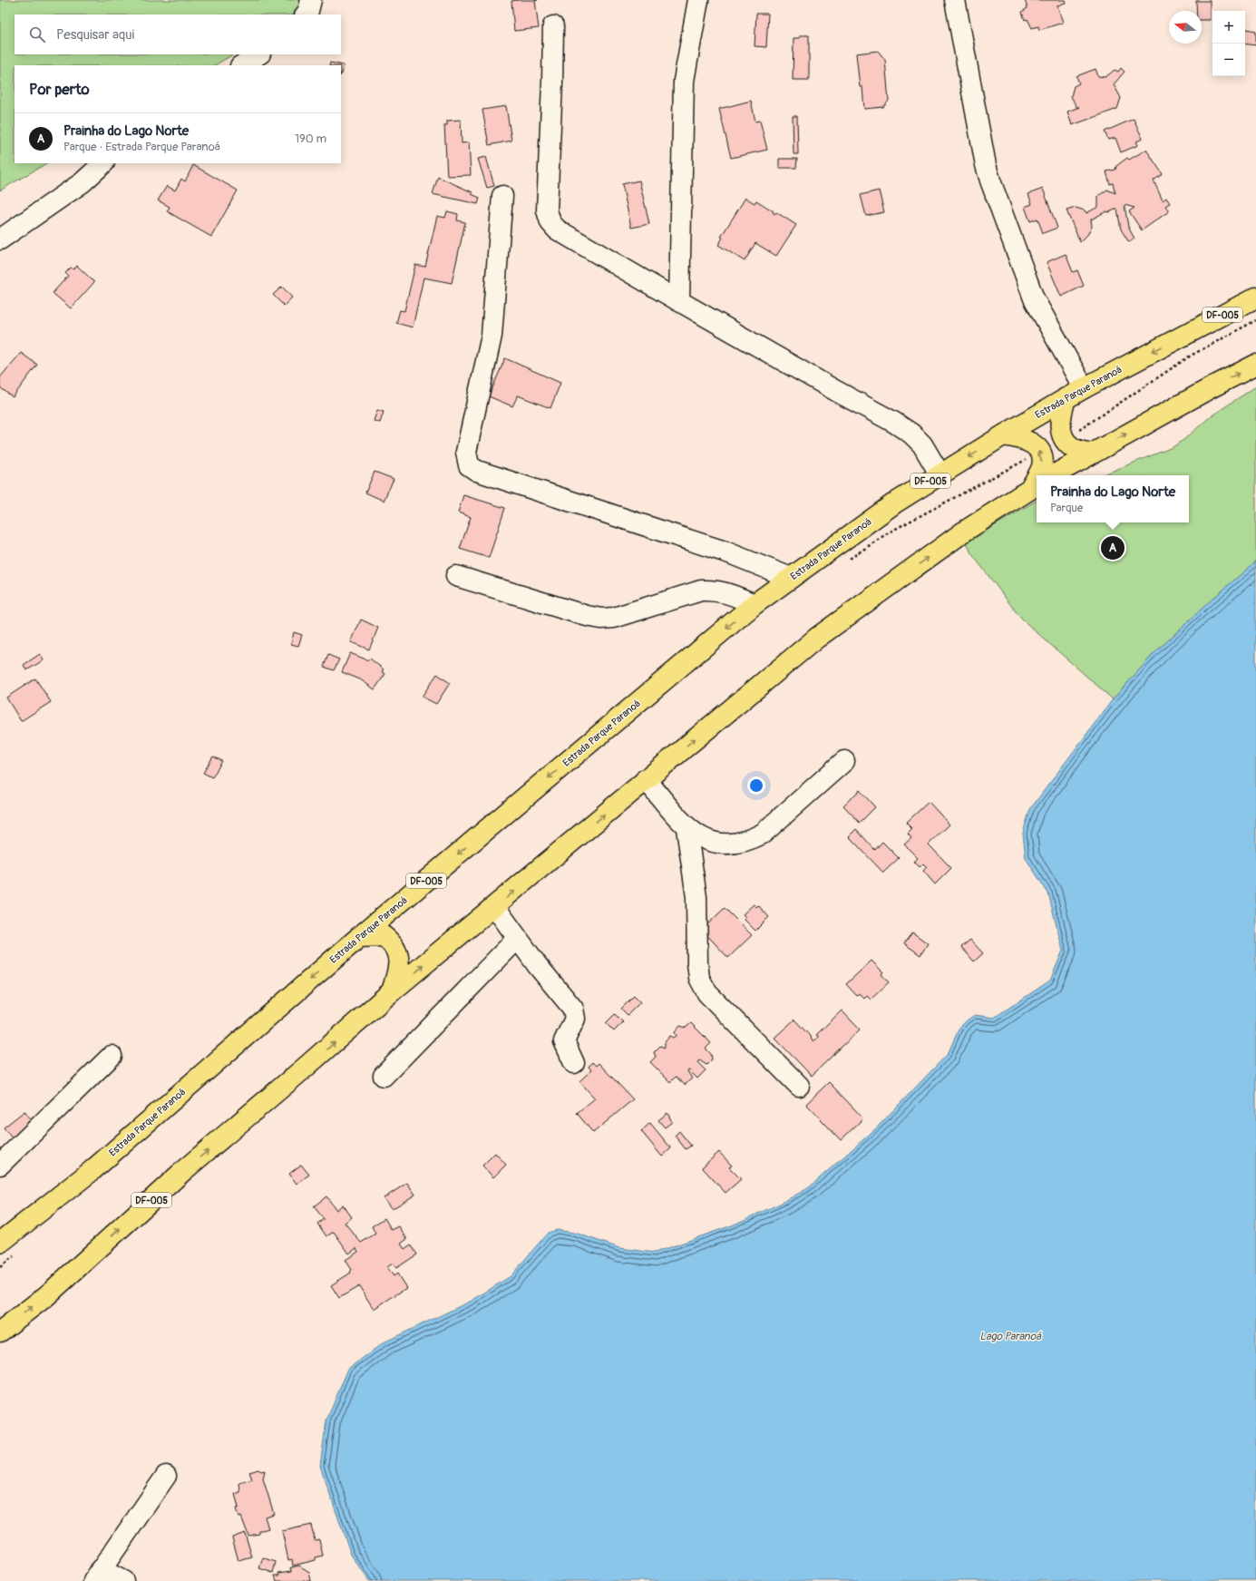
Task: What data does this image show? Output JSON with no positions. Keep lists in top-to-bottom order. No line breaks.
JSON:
{"streets":{"main road":["DF-005","Estrada Parque Paranoá"]},"water":["Lago Paranoá"],"north":"left","page":{"map_buttons":["+","−"],"search":"Pesquisar aqui","heading":"Por perto","list":[{"mark":"A","name":"Prainha do Lago Norte","note":"Parque · Estrada Parque Paranoá","value":"190 m"}],"popup":["Prainha do Lago Norte","Parque"],"pins":"A"}}
